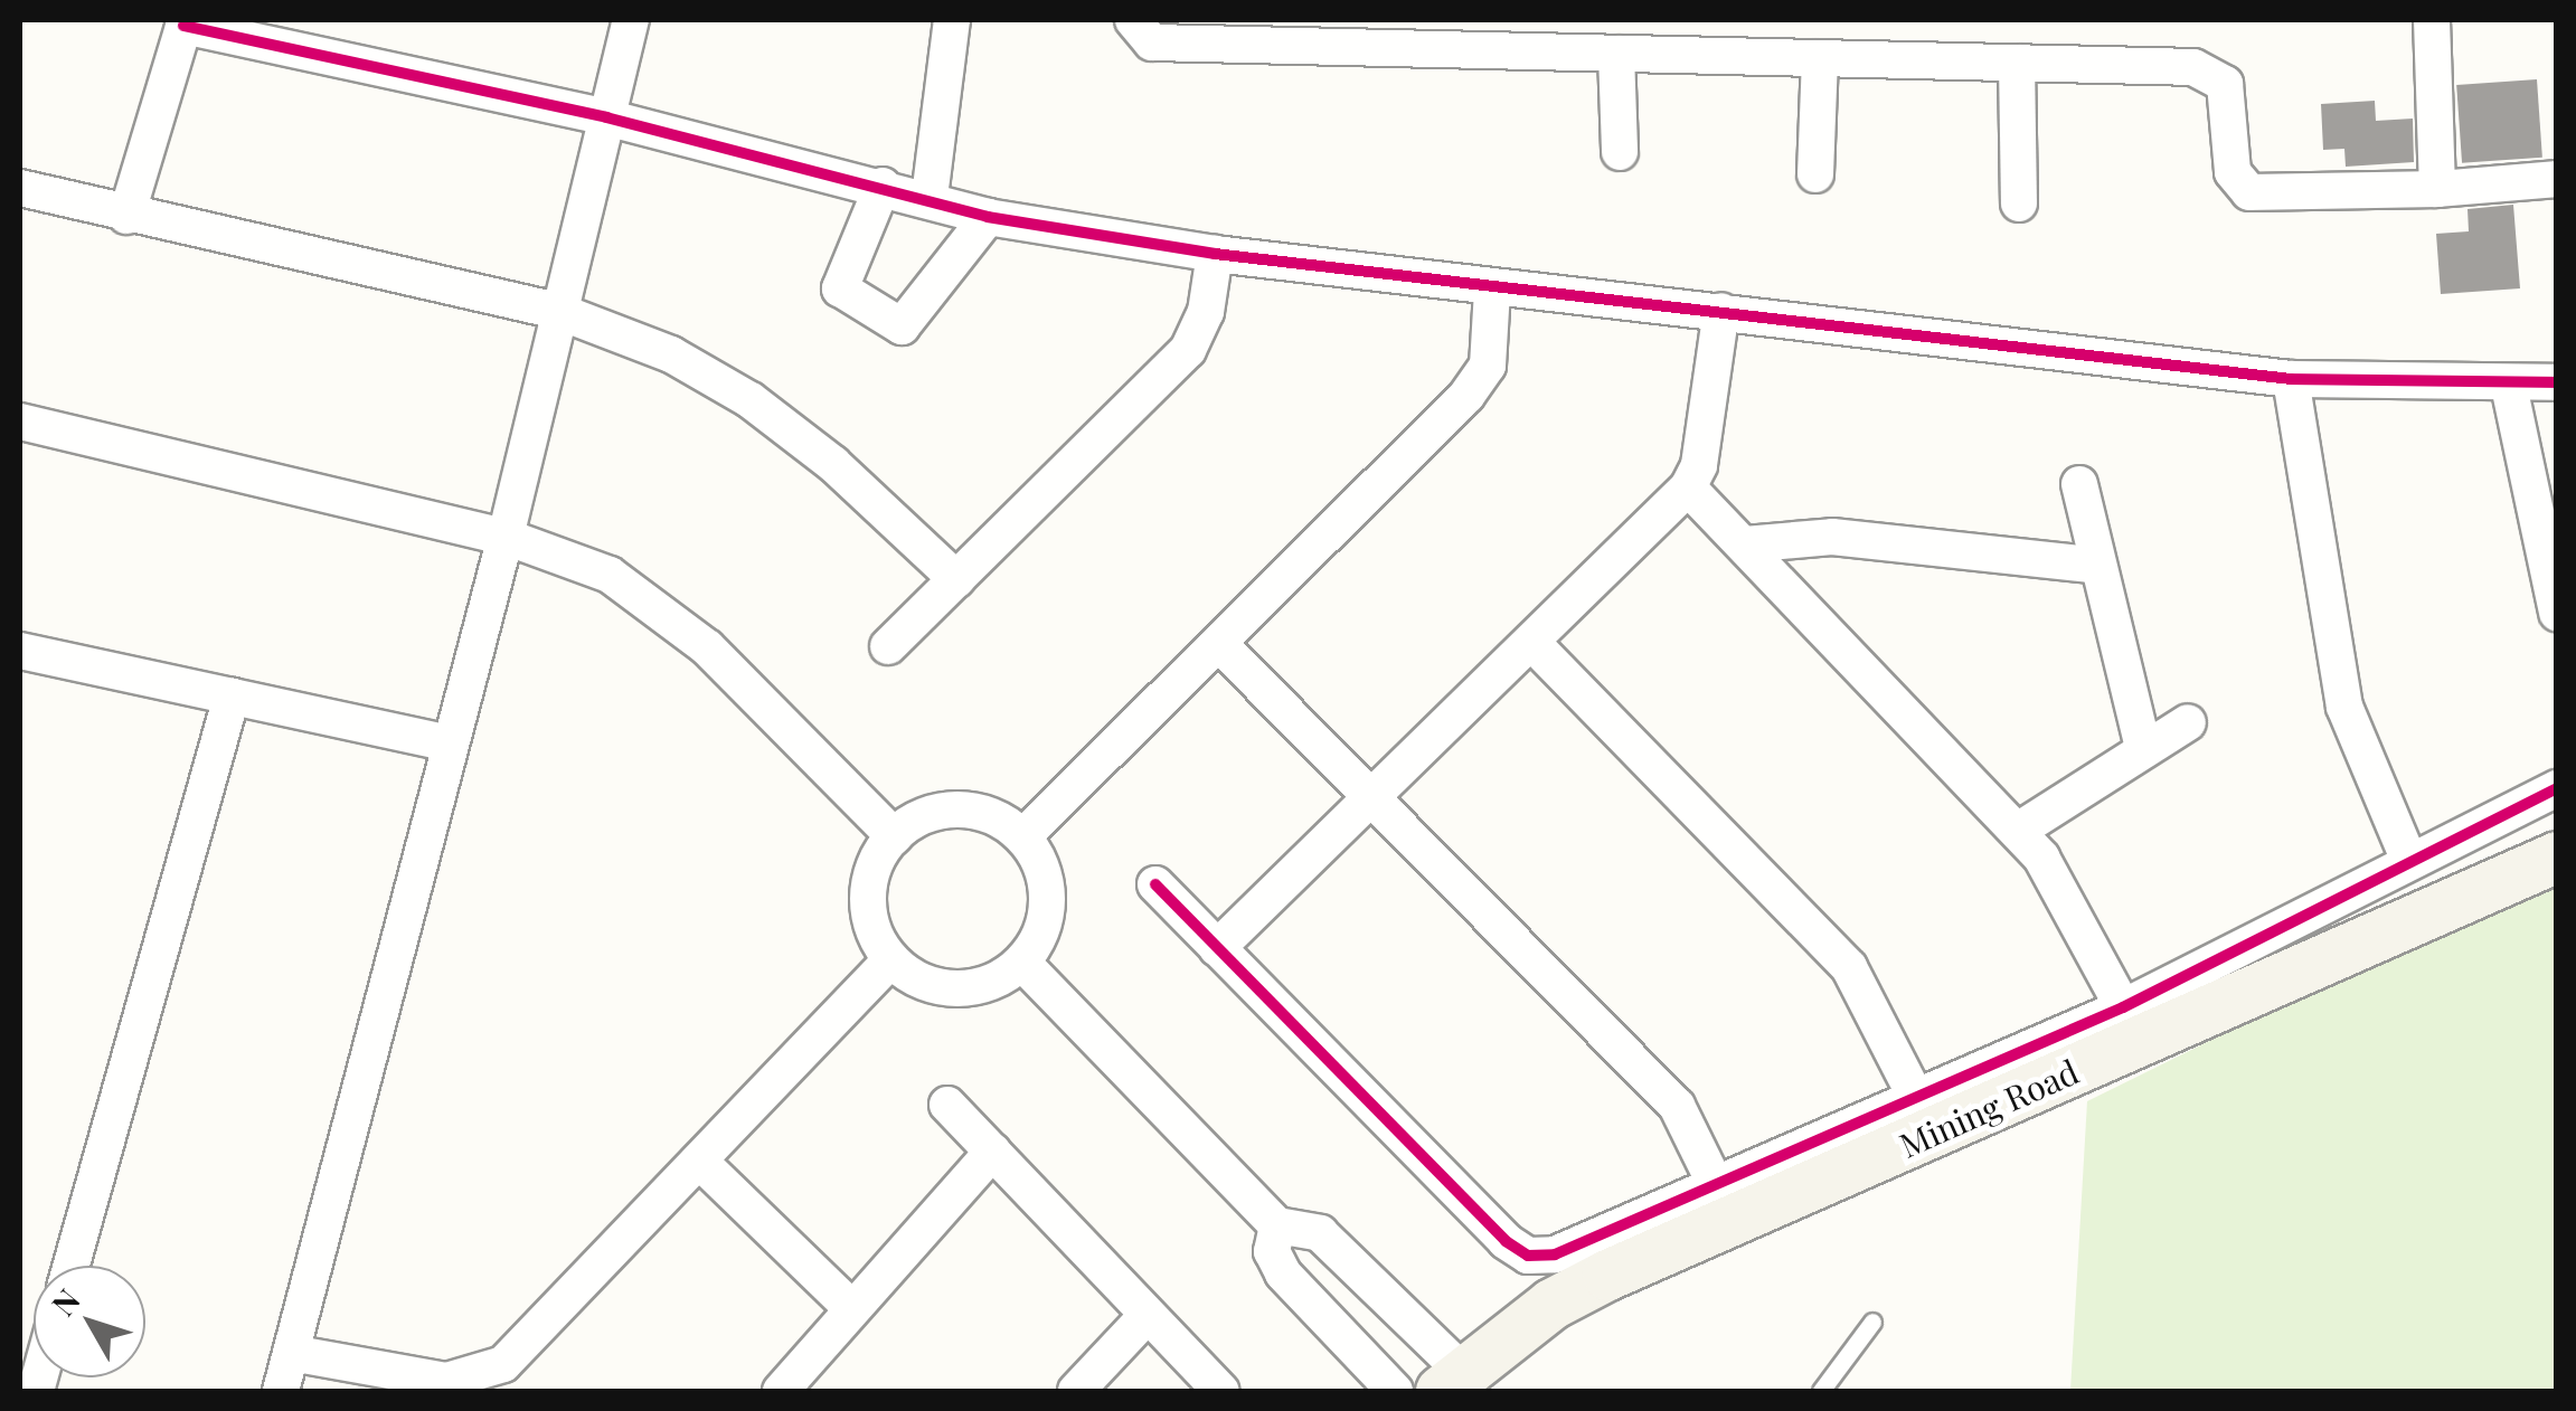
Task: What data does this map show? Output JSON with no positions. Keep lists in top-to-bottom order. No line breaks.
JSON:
{"streets":{"street":["Mining Road"]},"north":"top left"}
